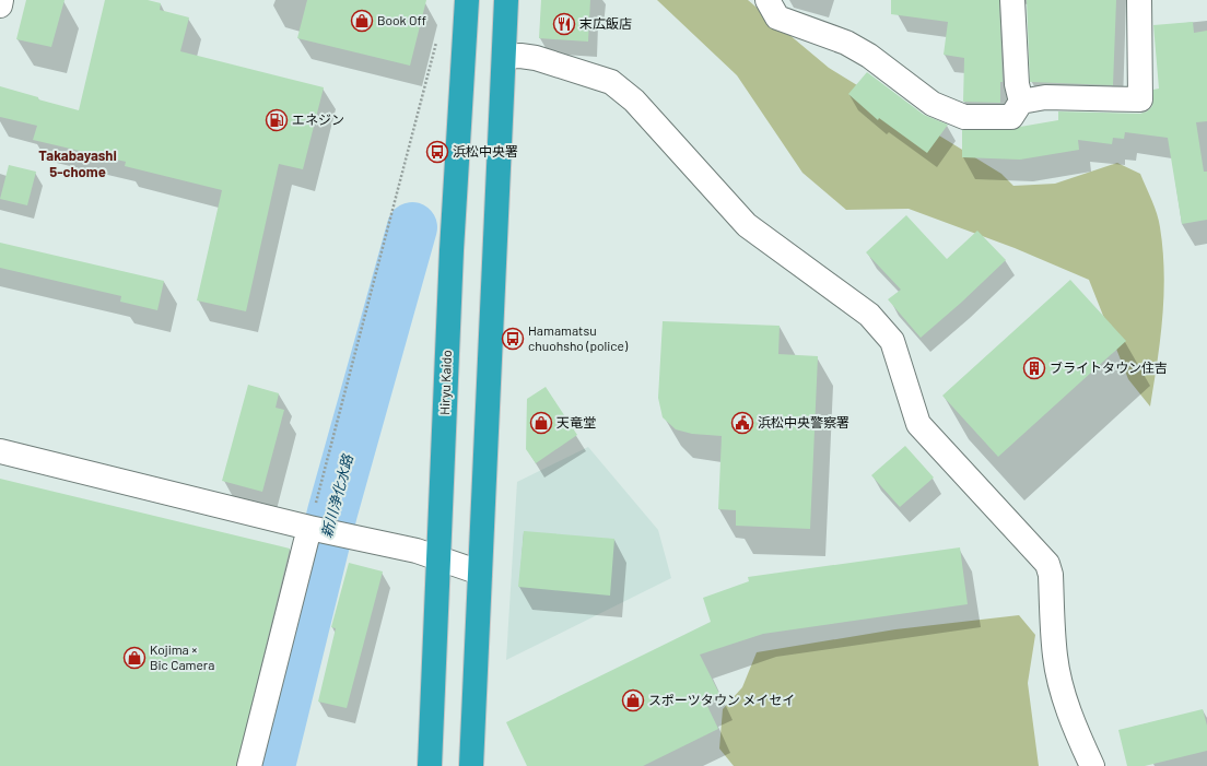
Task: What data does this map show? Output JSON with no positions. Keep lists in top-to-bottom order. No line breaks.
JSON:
{"streets":{"highway":["Hiryu Kaido"]},"districts":["Takabayashi 5-chome"],"water":["新川浄化水路"],"places":{"shop":["Book Off","天竜堂","Kojima × Bic Camera","スポーツタウン メイセイ"],"restaurant":["末広飯店"],"fuel station":["エネジン"],"bus stop":["浜松中央署","Hamamatsu chuohsho (police)"],"building":["ブライトタウン住吉"],"public building":["浜松中央警察署"]}}
